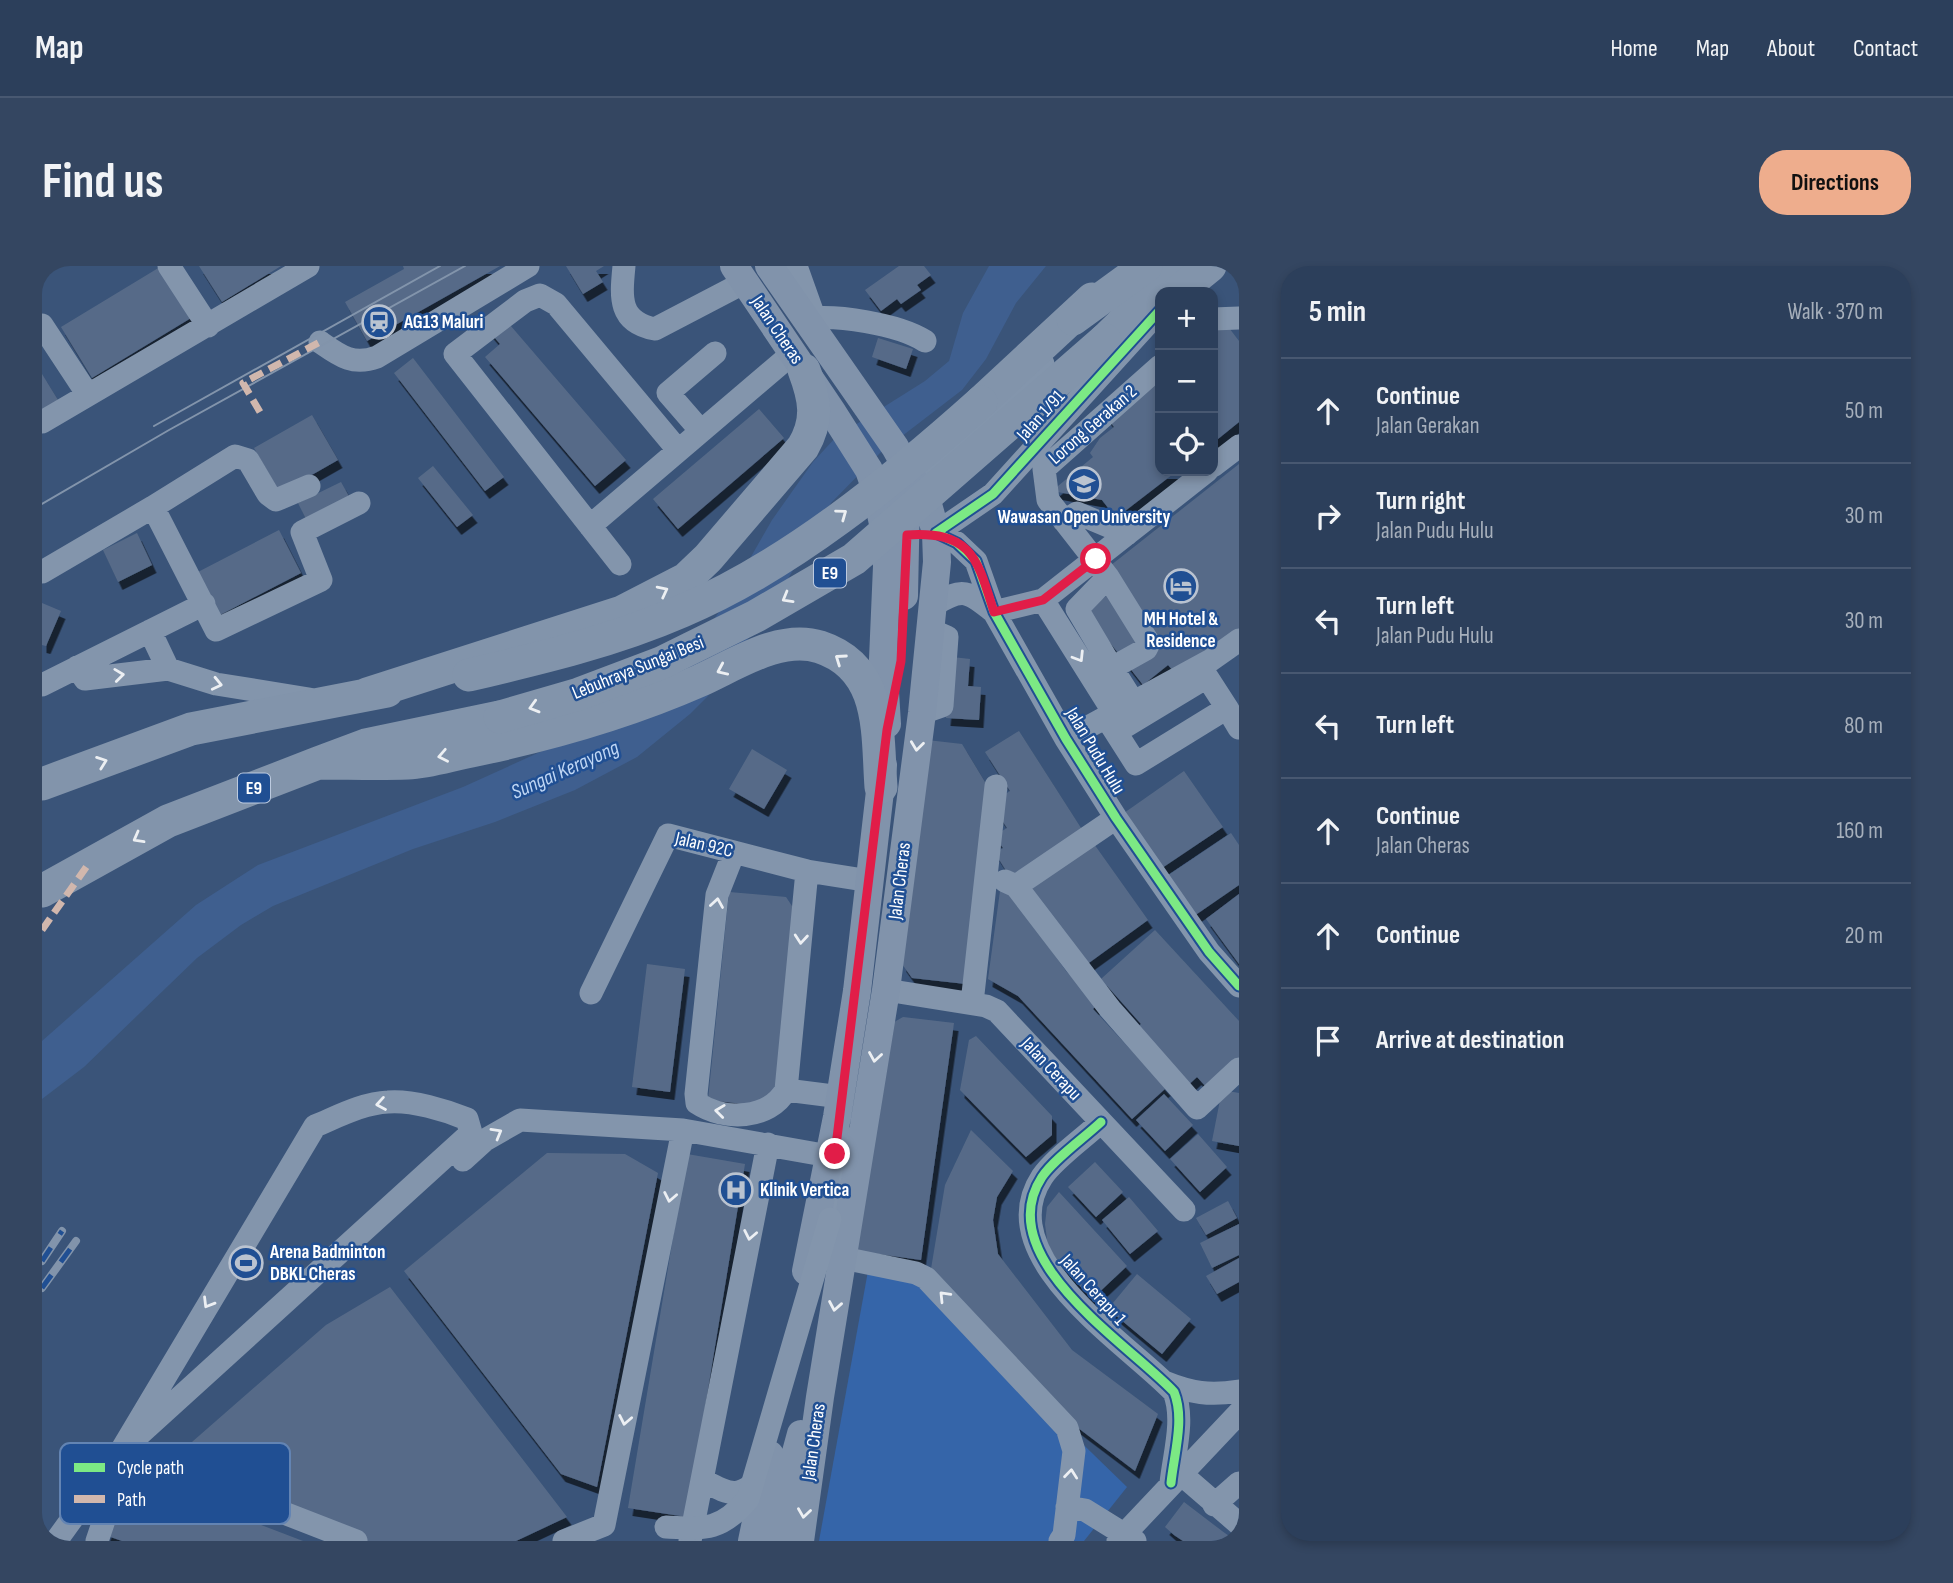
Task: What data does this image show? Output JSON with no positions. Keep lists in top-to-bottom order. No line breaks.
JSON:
{"streets":{"highway":["E9","Lebuhraya Sungai Besi"],"main road":["Jalan Cheras"],"street":["Jalan 1/91","Lorong Gerakan 2","Jalan Pudu Hulu","Jalan 92C","Jalan Cerapu","Jalan Cerapu 1"]},"crossings":[["Jalan Cheras","Jalan 1/91"],["Jalan Cheras","Jalan Pudu Hulu"],["Jalan Cheras","Jalan 92C"],["Jalan Cheras","Jalan Cerapu"],["Jalan 1/91","Jalan Pudu Hulu"],["E9","Lebuhraya Sungai Besi"],["Jalan Cerapu","Jalan Cerapu 1"]],"water":["Sungai Kerayong"],"places":{"station":["AG13 Maluri"],"school or university":["Wawasan Open University"],"hotel":["MH Hotel & Residence"],"hospital":["Klinik Vertica"],"sports":["Arena Badminton DBKL Cheras"]},"legend":["Cycle path","Path"],"page":{"header":"Map","nav":["Home","Map","About","Contact"],"buttons":"Directions","title":"Find us","heading":["5 min","Walk · 370 m"],"map_buttons":["+","−"],"list":[["Continue","Jalan Gerakan","50 m"],["Turn right","Jalan Pudu Hulu","30 m"],["Turn left","Jalan Pudu Hulu","30 m"],["Turn left","80 m"],["Continue","Jalan Cheras","160 m"],["Continue","20 m"],"Arrive at destination"]}}
